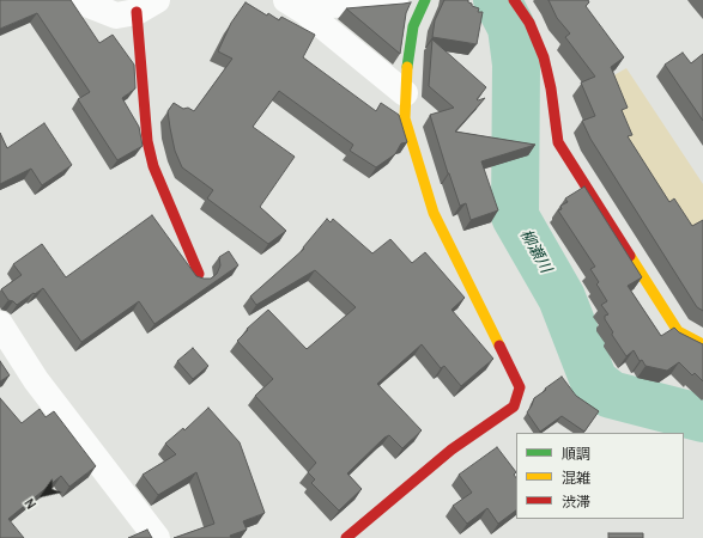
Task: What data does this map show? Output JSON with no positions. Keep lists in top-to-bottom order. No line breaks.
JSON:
{"water":["柳瀬川"],"legend":["順調","混雑","渋滞"],"north":"bottom left"}
